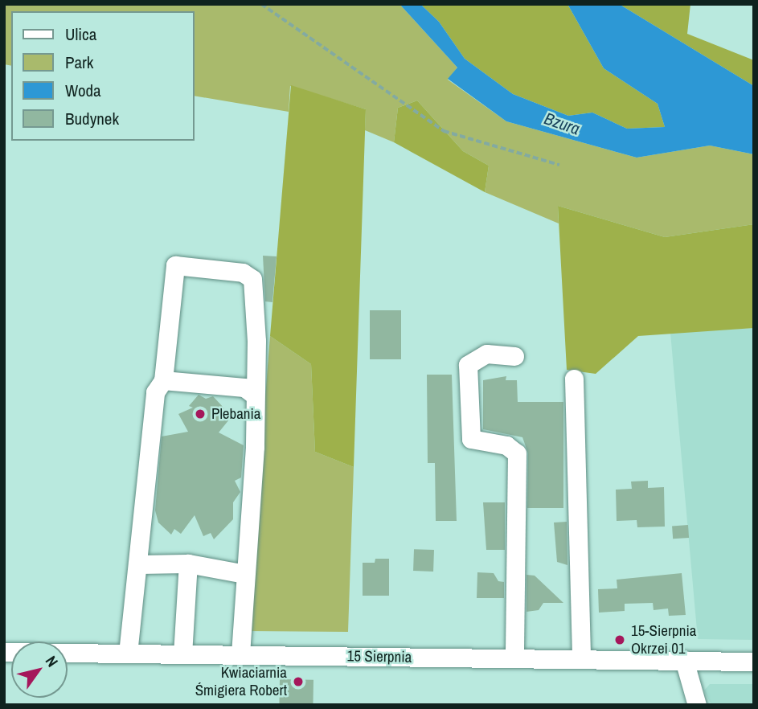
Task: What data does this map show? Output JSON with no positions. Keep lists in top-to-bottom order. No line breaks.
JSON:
{"streets":{"street":["15 Sierpnia"]},"water":["Bzura"],"places":["Plebania","15-Sierpnia Okrzei 01","Kwiaciarnia Śmigiera Robert"],"legend":["Ulica","Park","Woda","Budynek"],"north":"top right"}
